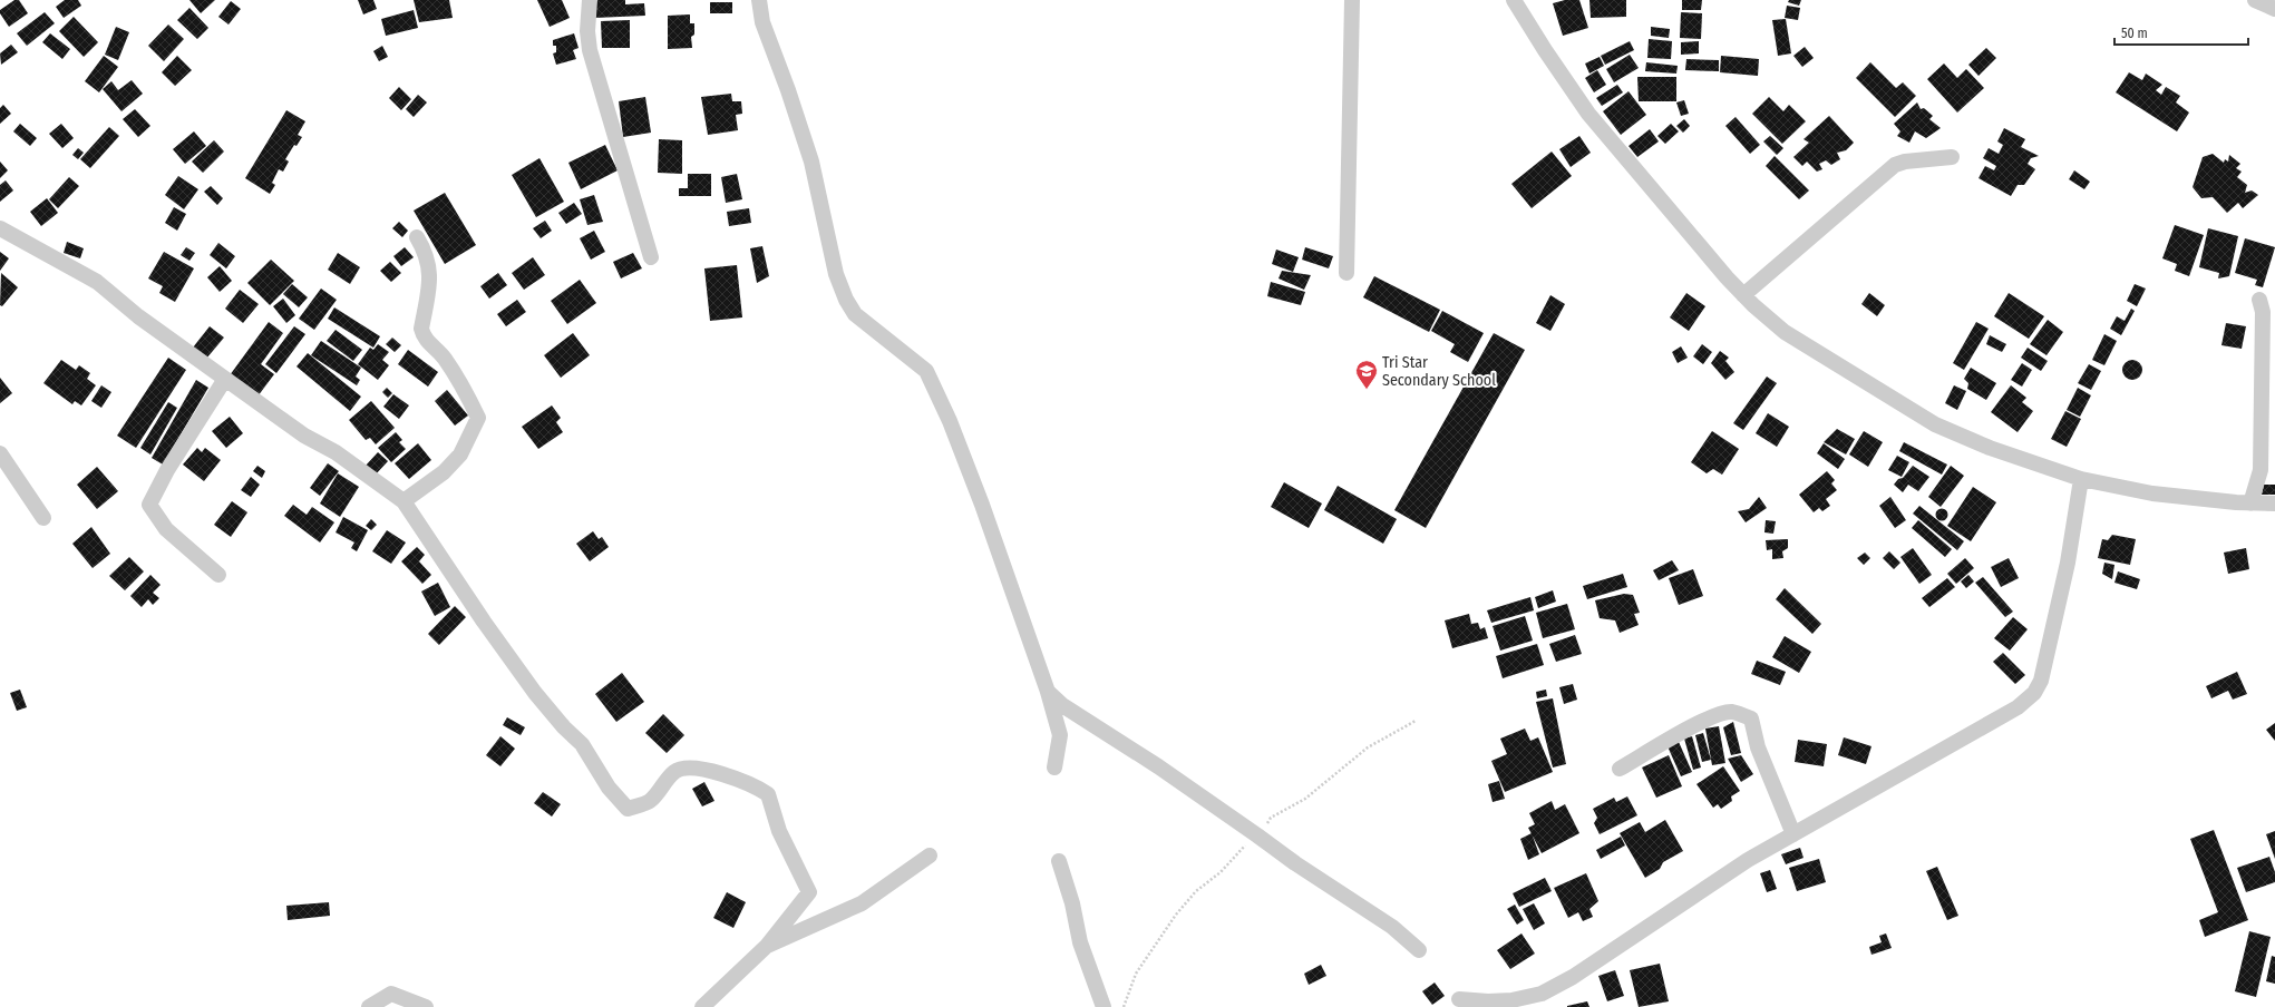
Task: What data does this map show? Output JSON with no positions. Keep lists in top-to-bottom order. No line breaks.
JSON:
{"places":{"school or university":["Tri Star Secondary School"]},"scale_bar":"50 m"}
